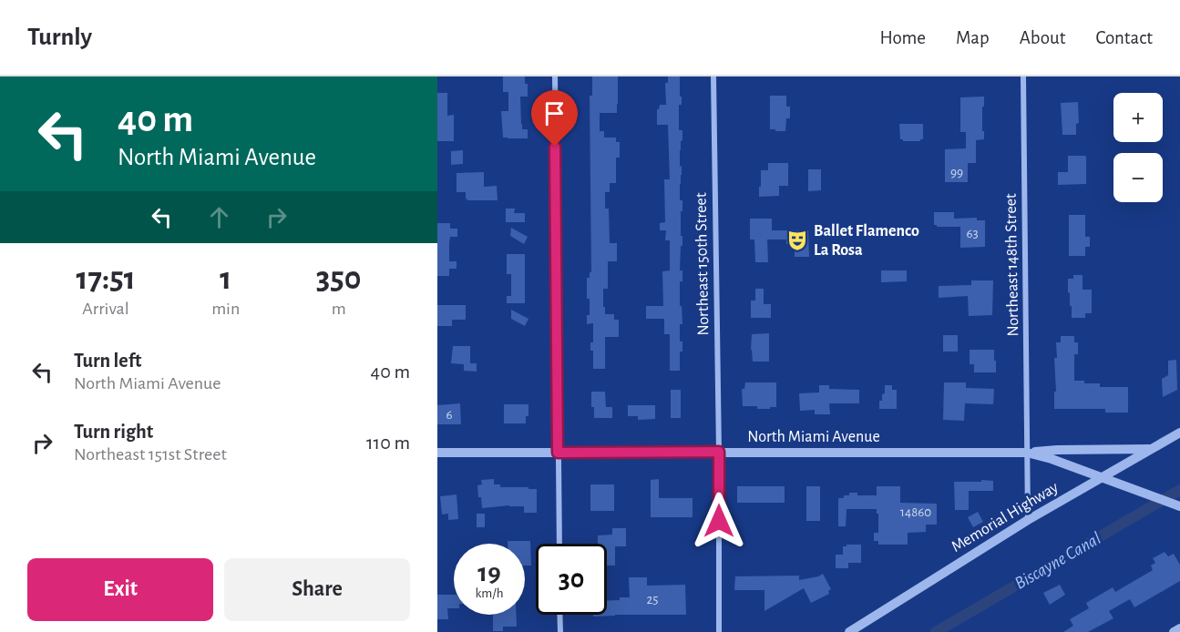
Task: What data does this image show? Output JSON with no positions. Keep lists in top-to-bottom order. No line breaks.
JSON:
{"streets":{"street":["Northeast 150th Street","Northeast 148th Street","North Miami Avenue","Memorial Highway"]},"crossings":[["Northeast 150th Street","North Miami Avenue"],["Northeast 148th Street","North Miami Avenue"],["Northeast 148th Street","Memorial Highway"],["North Miami Avenue","Memorial Highway"]],"water":["Biscayne Canal"],"places":{"theatre":["Ballet Flamenco La Rosa"]},"house_numbers":["99","63","6","14860","25"],"page":{"header":"Turnly","nav":["Home","Map","About","Contact"],"turn":["40 m","North Miami Avenue"],"map_buttons":["+","−"],"eta":["17:51","Arrival","1","min","350","m"],"list":[{"name":"Turn left","note":"North Miami Avenue","value":"40 m"},{"name":"Turn right","note":"Northeast 151st Street","value":"110 m"}],"speed":"19 km/h","limit":"30","buttons":["Exit","Share"]}}
